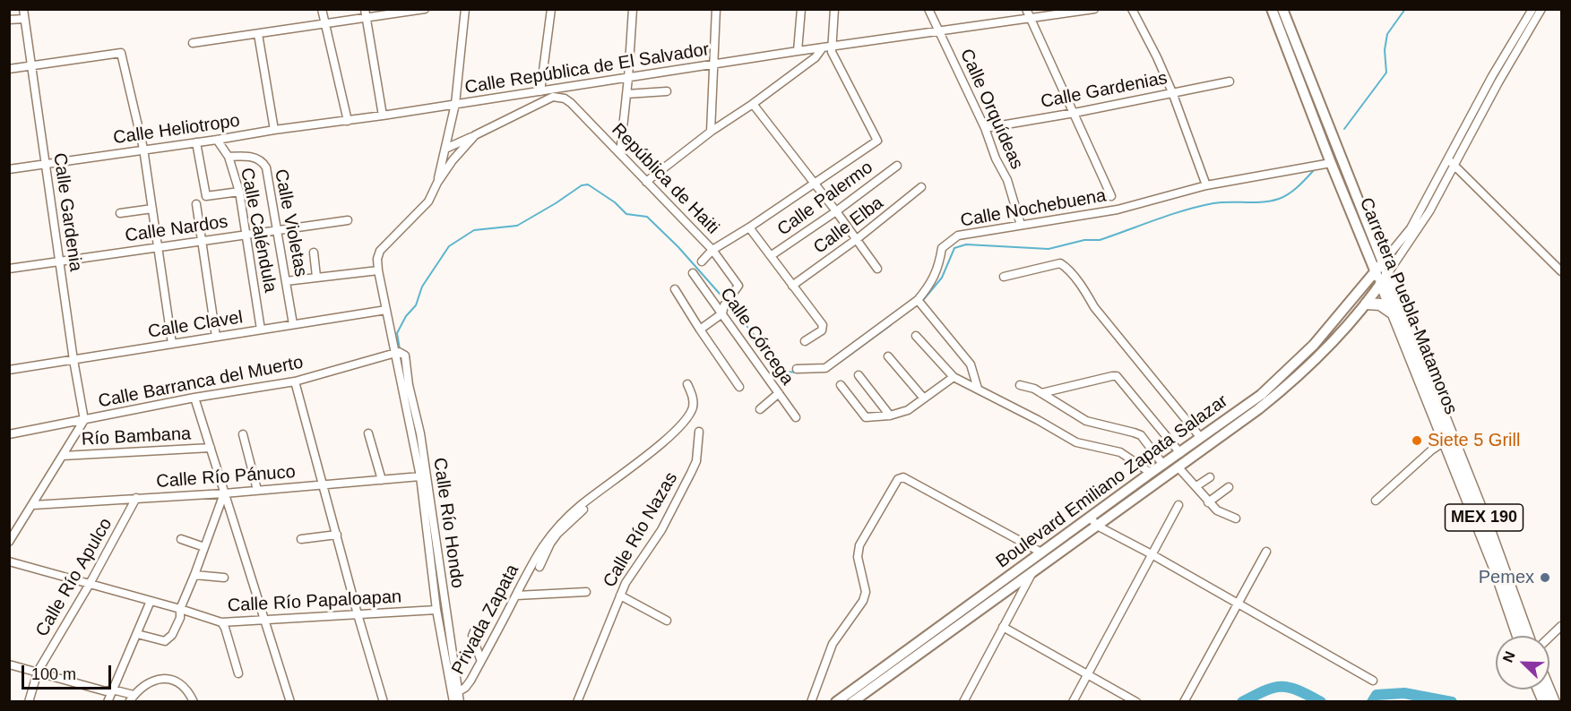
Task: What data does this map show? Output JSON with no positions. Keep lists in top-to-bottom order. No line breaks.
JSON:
{"streets":{"highway":["Carretera Puebla-Matamoros","MEX 190"],"main road":["Boulevard Emiliano Zapata Salazar"],"street":["Calle República de El Salvador","Calle Gardenias","Calle Orquídeas","Calle Heliotropo","República de Haiti","Calle Palermo","Calle Nochebuena","Calle Gardenia","Calle Violetas","Calle Elba","Calle Nardos","Calle Caléndula","Calle Clavel","Calle Córcega","Calle Barranca del Muerto","Río Bambana","Calle Río Pánuco","Calle Río Hondo","Calle Río Nazas","Calle Río Apulco","Calle Río Papaloapan","Privada Zapata"]},"crossings":[["Calle República de El Salvador","Calle Orquídeas"],["Calle República de El Salvador","Calle Heliotropo"],["Calle Gardenias","Calle Orquídeas"],["Calle Orquídeas","Calle Nochebuena"],["Calle Heliotropo","Calle Gardenia"],["Calle Heliotropo","Calle Caléndula"],["República de Haiti","Calle Córcega"],["Calle Nochebuena","Carretera Puebla-Matamoros"],["Calle Gardenia","Calle Nardos"],["Calle Gardenia","Calle Clavel"],["Calle Gardenia","Calle Barranca del Muerto"],["Calle Violetas","Calle Nardos"],["Calle Violetas","Calle Caléndula"],["Calle Violetas","Calle Clavel"],["Calle Nardos","Calle Caléndula"],["Calle Caléndula","Calle Clavel"],["Carretera Puebla-Matamoros","Boulevard Emiliano Zapata Salazar"],["Calle Barranca del Muerto","Calle Río Hondo"],["Calle Río Pánuco","Calle Río Hondo"],["Calle Río Pánuco","Calle Río Apulco"],["Calle Río Hondo","Calle Río Papaloapan"],["Calle Río Hondo","Privada Zapata"],["Calle Río Apulco","Calle Río Papaloapan"]],"places":["Siete 5 Grill","Pemex"],"scale_bar":"100 m","north":"top left"}
